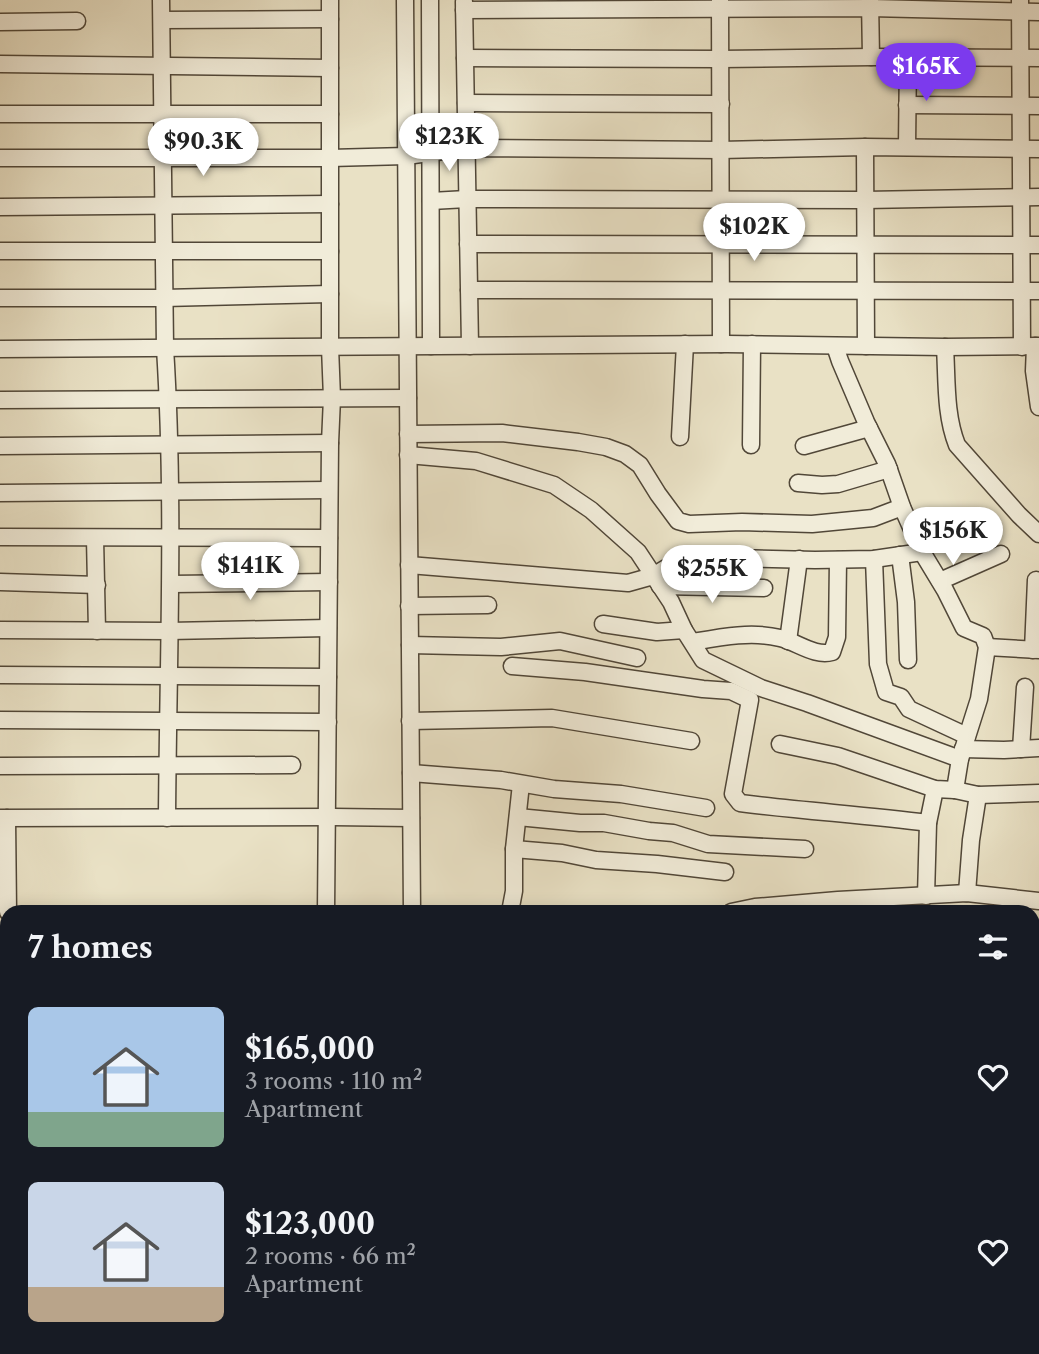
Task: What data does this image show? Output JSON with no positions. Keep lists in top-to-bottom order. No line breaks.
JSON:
{"page":{"price":["$165K","$123K","$90.3K","$102K","$156K","$141K","$255K"],"heading":"7 homes","list":[{"name":"$165,000","note":"3 rooms · 110 m² · Apartment"},{"name":"$123,000","note":"2 rooms · 66 m² · Apartment"}]}}
